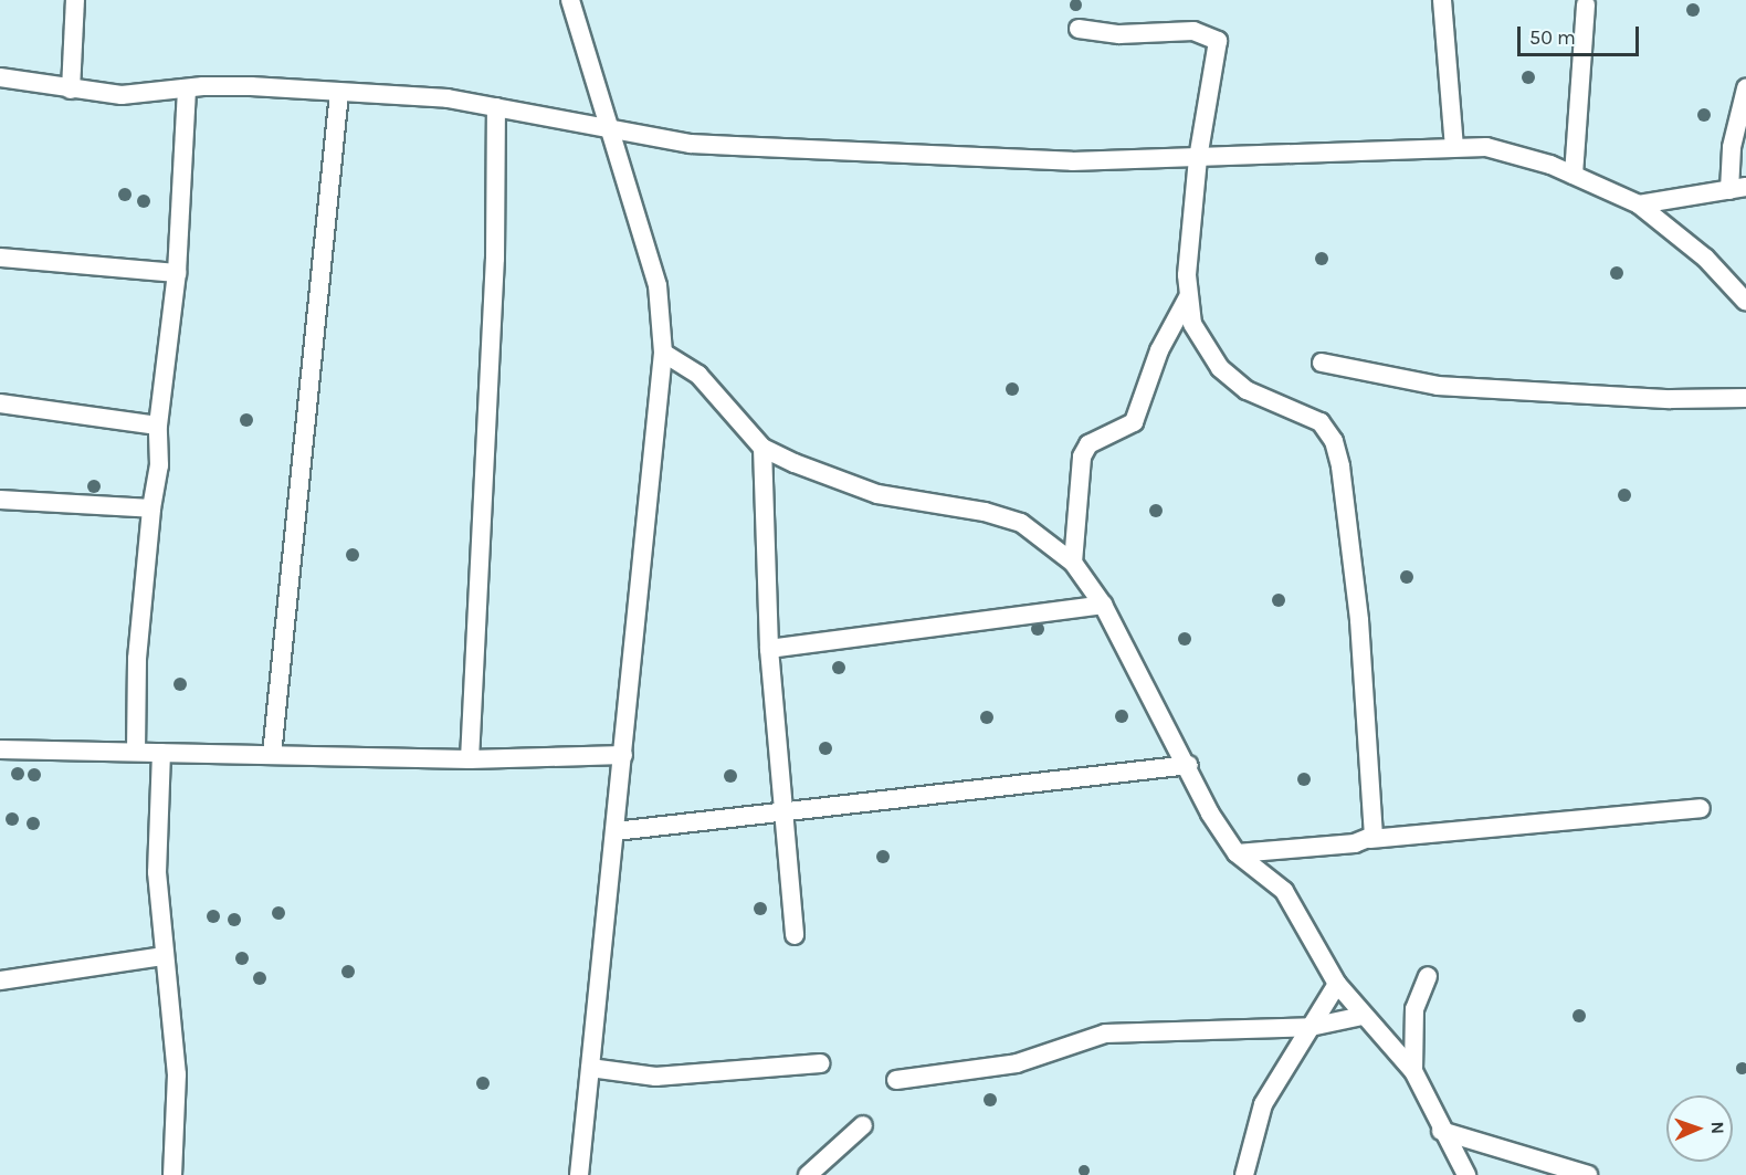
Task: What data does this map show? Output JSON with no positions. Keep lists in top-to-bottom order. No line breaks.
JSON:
{"scale_bar":"50 m","north":"right"}
